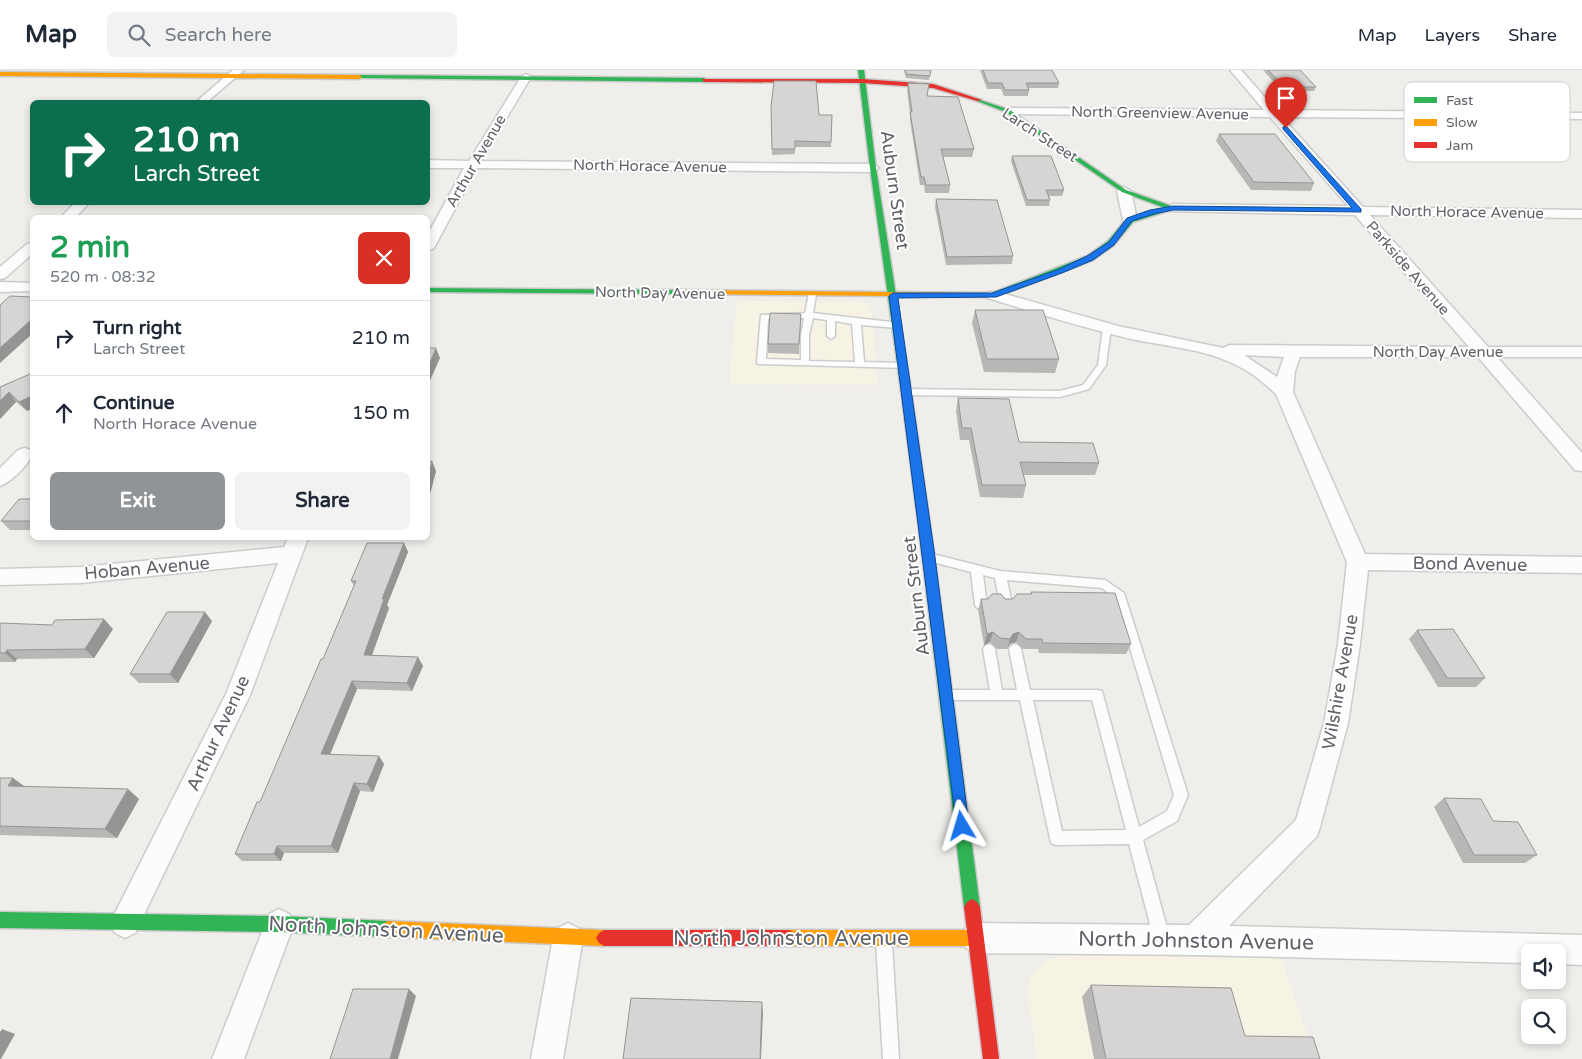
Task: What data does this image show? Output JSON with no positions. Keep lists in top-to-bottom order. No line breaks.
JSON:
{"streets":{"street":["North Greenview Avenue","Larch Street","Arthur Avenue","North Horace Avenue","Auburn Street","Parkside Avenue","North Day Avenue","Bond Avenue","Hoban Avenue","Wilshire Avenue","North Johnston Avenue"]},"crossings":[["North Greenview Avenue","Larch Street"],["North Greenview Avenue","Parkside Avenue"],["Larch Street","North Horace Avenue"],["Larch Street","Auburn Street"],["Arthur Avenue","North Horace Avenue"],["Arthur Avenue","Hoban Avenue"],["Arthur Avenue","North Johnston Avenue"],["North Horace Avenue","Auburn Street"],["North Horace Avenue","Parkside Avenue"],["Auburn Street","North Day Avenue"],["Auburn Street","North Johnston Avenue"],["Parkside Avenue","North Day Avenue"],["North Day Avenue","Wilshire Avenue"],["Bond Avenue","Wilshire Avenue"],["Wilshire Avenue","North Johnston Avenue"]],"legend":["Fast","Slow","Jam"],"page":{"header":"Map","search":"Search here","nav":["Map","Layers","Share"],"turn":["210 m","Larch Street"],"heading":["2 min","520 m · 08:32"],"list":[{"name":"Turn right","note":"Larch Street","value":"210 m"},{"name":"Continue","note":"North Horace Avenue","value":"150 m"}],"buttons":["Exit","Share"]}}
